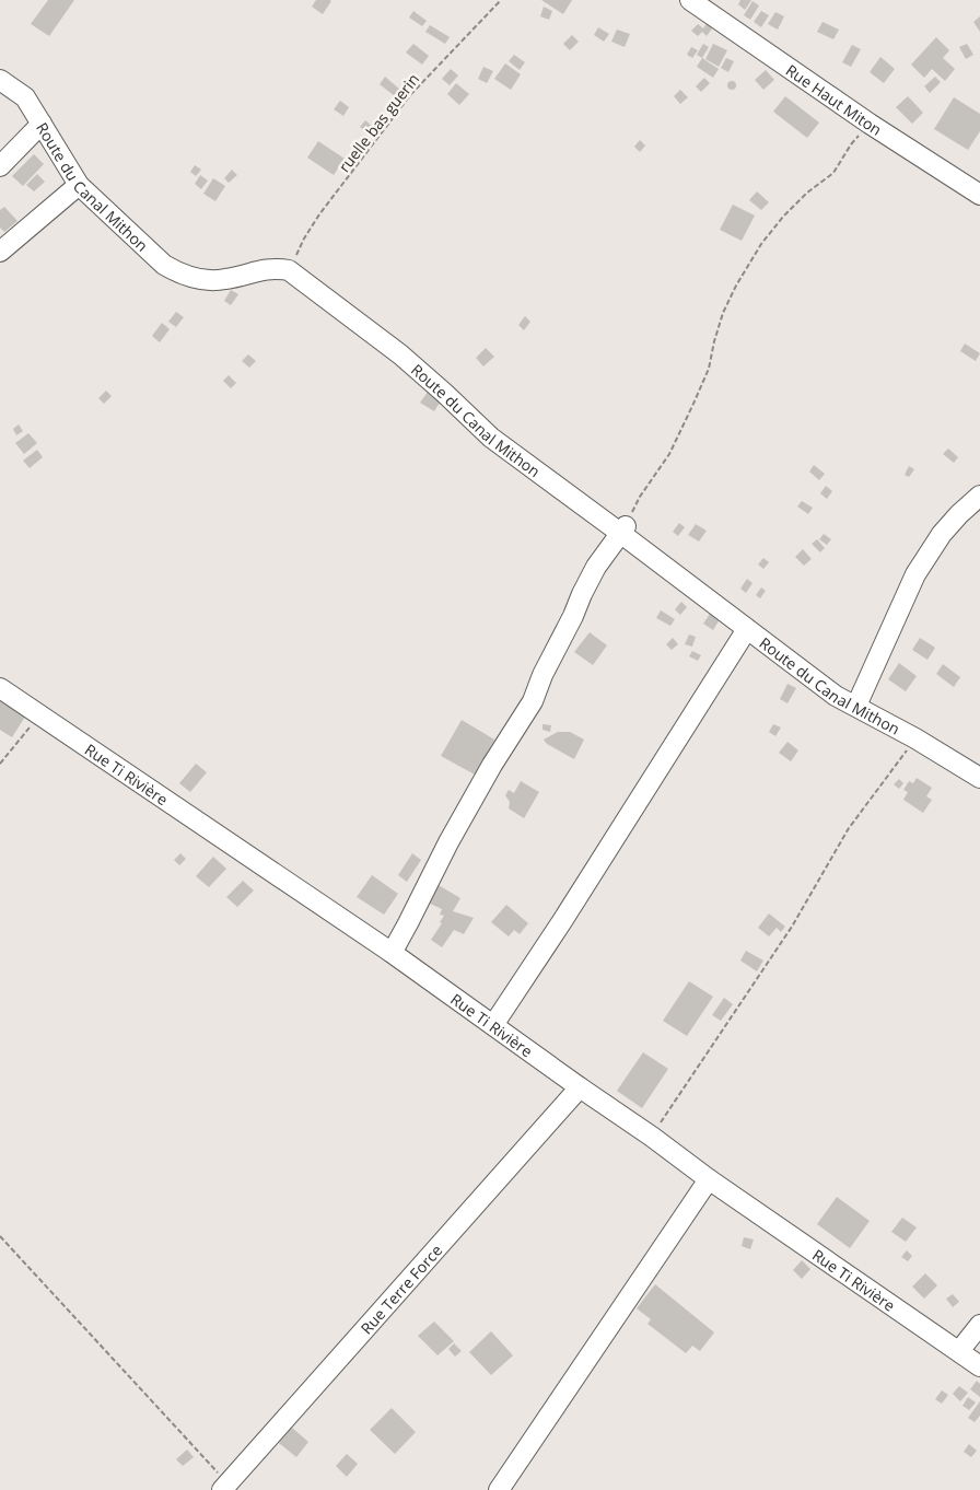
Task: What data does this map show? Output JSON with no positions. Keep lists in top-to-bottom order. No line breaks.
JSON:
{"streets":{"street":["Rue Haut Miton","Route du Canal Mithon","Rue Ti Rivière","Rue Terre Force"],"path":["ruelle bas guerin"]},"crossings":[["ruelle bas guerin","Route du Canal Mithon"],["Rue Ti Rivière","Rue Terre Force"]]}
